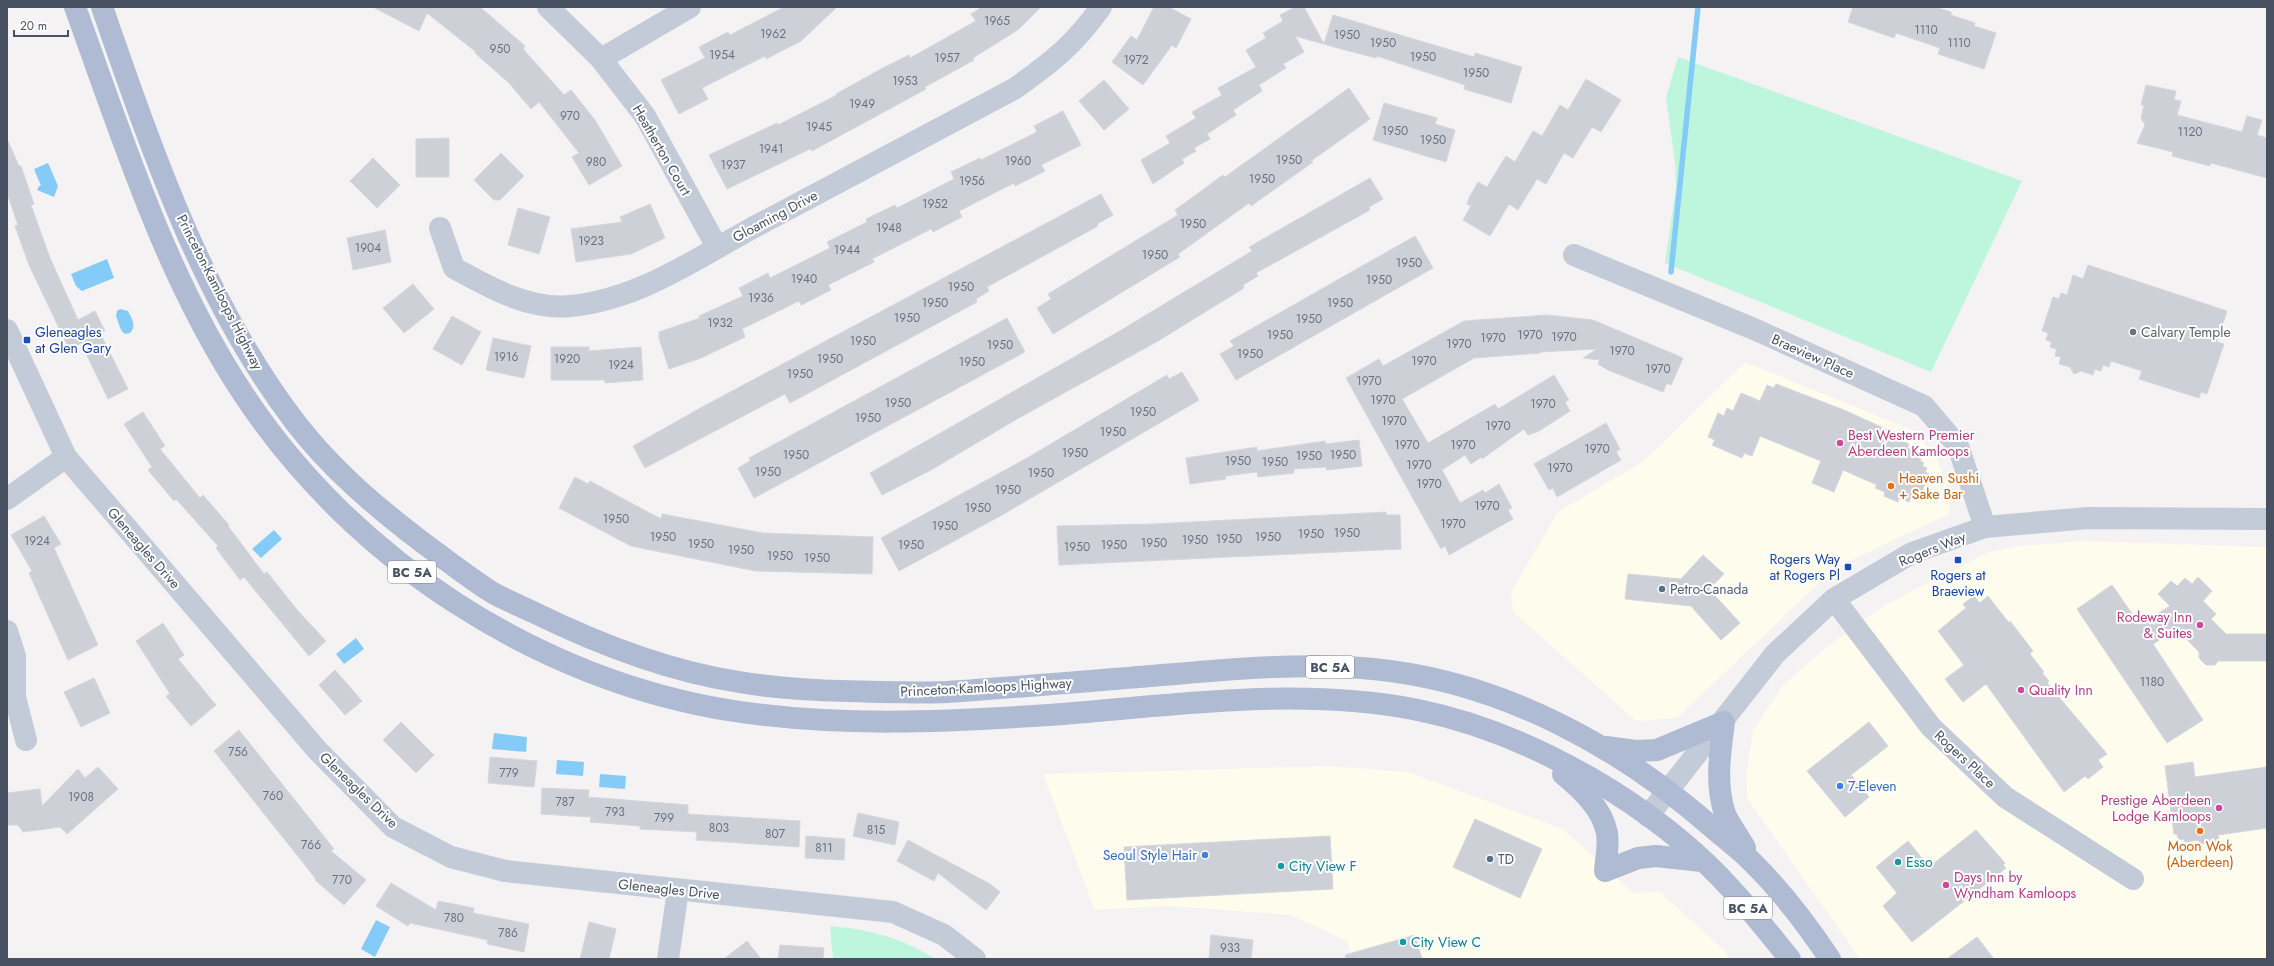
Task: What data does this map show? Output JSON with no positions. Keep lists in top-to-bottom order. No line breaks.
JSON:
{"streets":{"main road":["Princeton-Kamloops Highway","BC 5A"],"street":["Heatherton Court","Gloaming Drive","Braeview Place","Gleneagles Drive","Rogers Way","Rogers Place"]},"crossings":[["Heatherton Court","Gloaming Drive"],["Princeton-Kamloops Highway","Rogers Way"],["Braeview Place","Rogers Way"],["Rogers Way","Rogers Place"]],"places":{"other":["Calvary Temple","Best Western Premier Aberdeen Kamloops","Heaven Sushi + Sake Bar","Petro-Canada","Rodeway Inn & Suites","Quality Inn","7-Eleven","Prestige Aberdeen Lodge Kamloops","Moon Wok (Aberdeen)","Seoul Style Hair","TD","Esso","City View F","Days Inn by Wyndham Kamloops","City View C"],"transit":["Gleneagles at Glen Gary","Rogers at Braeview","Rogers Way at Rogers Pl"]},"house_numbers":["1965","1110","1962","1950","1950","1110","950","1954","1950","1957","1972","1950","1953","1949","970","1945","1950","1120","1950","1941","1950","1960","980","1937","1950","1956","1952","1950","1948","1923","1904","1944","1950","1950","1940","1950","1950","1936","1950","1950","1950","1950","1932","1950","1970","1970","1970","1950","1970","1950","1970","1950","1916","1920","1950","1970","1950","1924","1970","1950","1970","1970","1950","1970","1950","1950","1970","1970","1950","1970","1970","1970","1950","1950","1950","1950","1950","1950","1970","1970","1950","1950","1970","1950","1970","1950","1950","1970","1950","1950","1950","1950","1950","1950","1950","1924","1950","1950","1950","1950","1950","1950","1950","1950","1180","756","779","760","1908","787","793","799","803","815","807","766","811","770","780","786","933"],"scale_bar":"20 m"}
